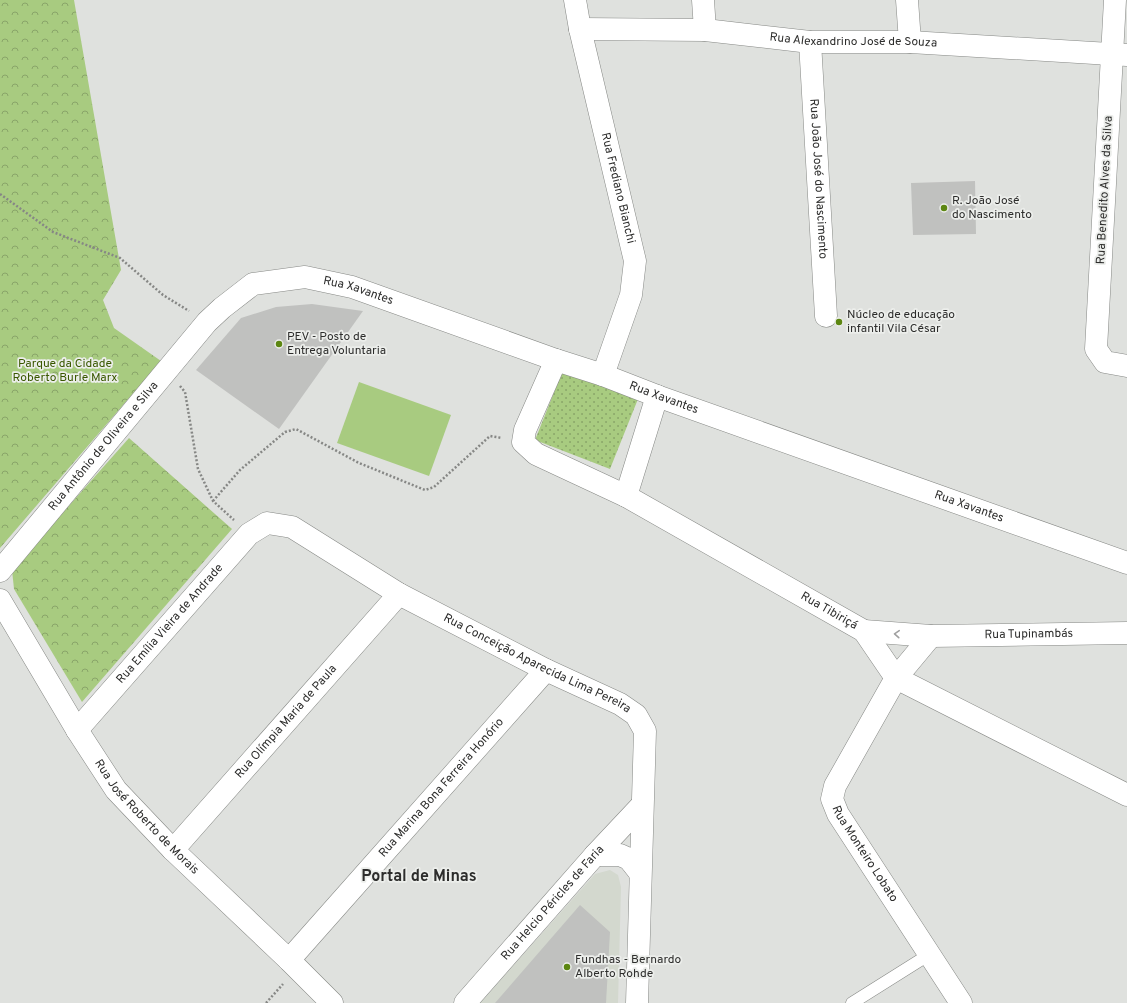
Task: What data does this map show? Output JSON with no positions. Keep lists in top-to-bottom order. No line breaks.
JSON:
{"streets":{"street":["Rua Alexandrino José de Souza","Rua João José do Nascimento","Rua Frediano Bianchi","Rua Benedito Alves da Silva","Rua Xavantes","Rua Antônio de Oliveira e Silva","Rua Tibiriçá","Rua Emília Vieira de Andrade","Rua Tupinambás","Rua Conceição Aparecida Lima Pereira","Rua Olímpia Maria de Paula","Rua Marina Bona Ferreira Honório","Rua José Roberto de Morais","Rua Monteiro Lobato","Rua Helcio Péricles de Faria"]},"crossings":[["Rua Alexandrino José de Souza","Rua João José do Nascimento"],["Rua Alexandrino José de Souza","Rua Frediano Bianchi"],["Rua Alexandrino José de Souza","Rua Benedito Alves da Silva"],["Rua Frediano Bianchi","Rua Xavantes"],["Rua Xavantes","Rua Antônio de Oliveira e Silva"],["Rua Tibiriçá","Rua Tupinambás"],["Rua Tibiriçá","Rua Monteiro Lobato"],["Rua Emília Vieira de Andrade","Rua Conceição Aparecida Lima Pereira"],["Rua Emília Vieira de Andrade","Rua José Roberto de Morais"],["Rua Conceição Aparecida Lima Pereira","Rua Olímpia Maria de Paula"],["Rua Conceição Aparecida Lima Pereira","Rua Marina Bona Ferreira Honório"],["Rua Conceição Aparecida Lima Pereira","Rua Helcio Péricles de Faria"],["Rua Olímpia Maria de Paula","Rua José Roberto de Morais"],["Rua Marina Bona Ferreira Honório","Rua José Roberto de Morais"]],"districts":["Portal de Minas"],"parks":["Parque da Cidade Roberto Burle Marx"],"places":["R. João José do Nascimento","Núcleo de educação infantil Vila César","PEV - Posto de Entrega Voluntaria","Fundhas - Bernardo Alberto Rohde"]}
